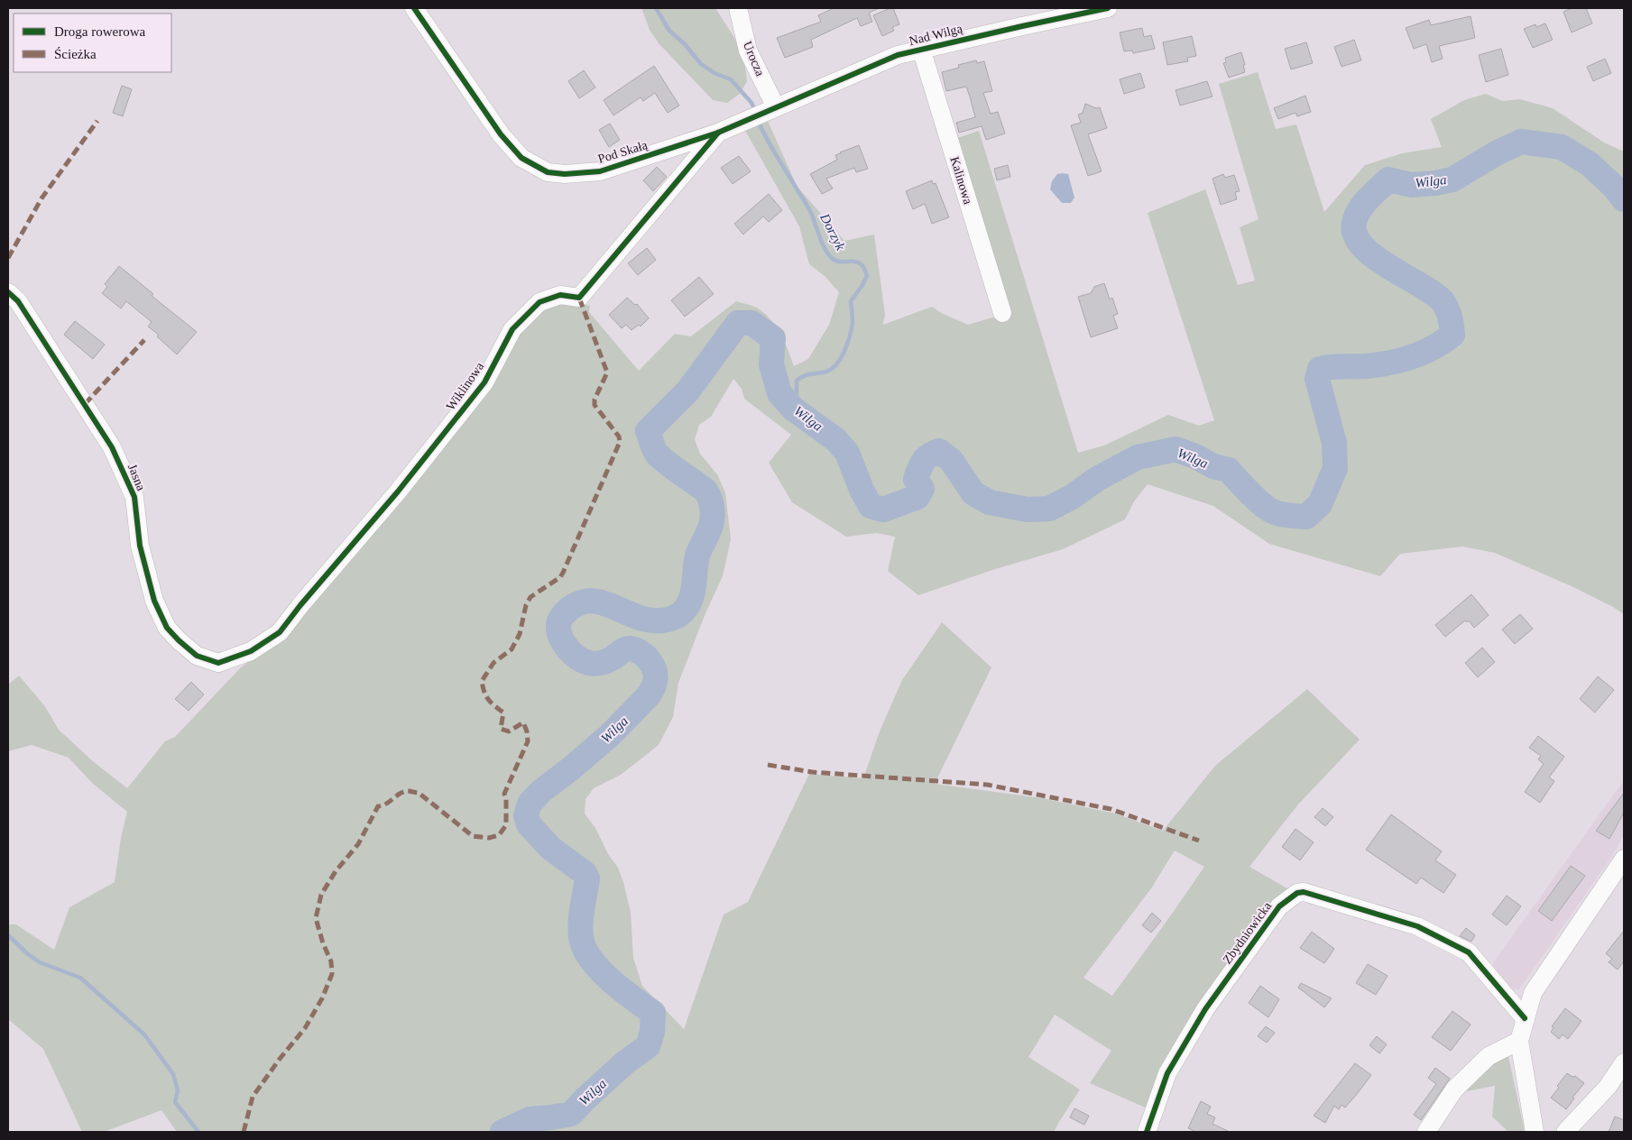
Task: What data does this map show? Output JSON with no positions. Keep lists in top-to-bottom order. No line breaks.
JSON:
{"streets":{"street":["Nad Wilgą","Urocza","Pod Skałą","Kalinowa","Wiklinowa","Jasna","Zbydniowicka"]},"crossings":[["Nad Wilgą","Urocza"],["Nad Wilgą","Pod Skałą"],["Nad Wilgą","Kalinowa"],["Urocza","Pod Skałą"],["Pod Skałą","Wiklinowa"],["Wiklinowa","Jasna"]],"water":["Wilga","Dorzyk"],"legend":["Droga rowerowa","Ścieżka"]}
